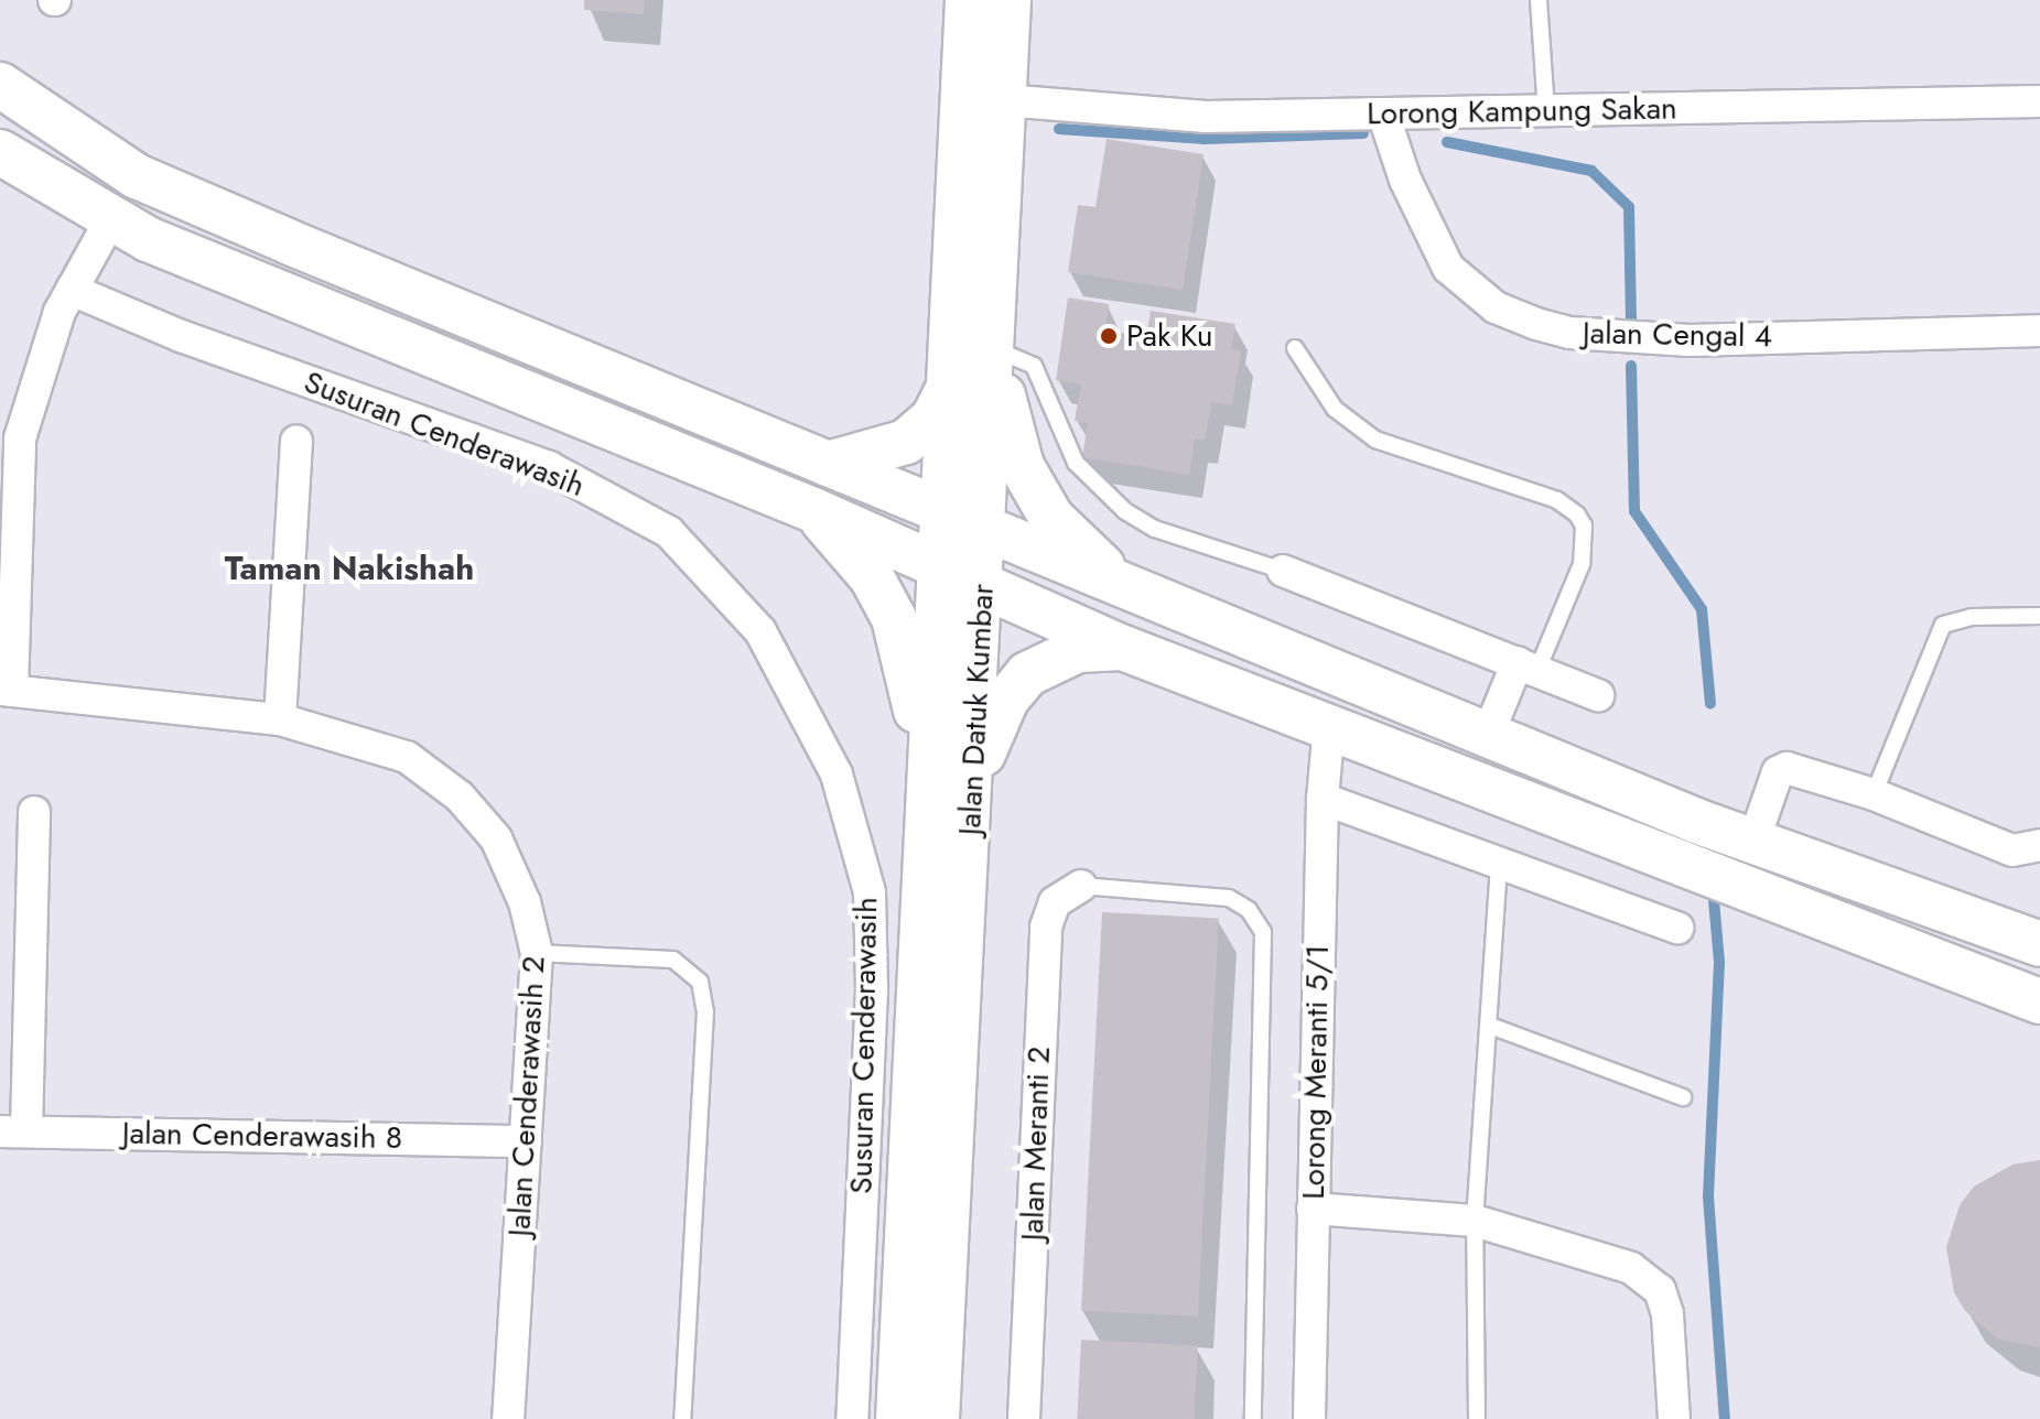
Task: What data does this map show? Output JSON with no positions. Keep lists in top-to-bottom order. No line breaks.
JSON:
{"streets":{"main road":["Jalan Datuk Kumbar"],"street":["Lorong Kampung Sakan","Jalan Cengal 4","Susuran Cenderawasih","Lorong Meranti 5/1","Jalan Cenderawasih 2","Jalan Cenderawasih 8","Jalan Meranti 2"]},"crossings":[["Lorong Kampung Sakan","Jalan Cengal 4"],["Lorong Kampung Sakan","Jalan Datuk Kumbar"],["Jalan Cenderawasih 2","Jalan Cenderawasih 8"]],"districts":["Taman Nakishah"],"places":["Pak Ku"]}
